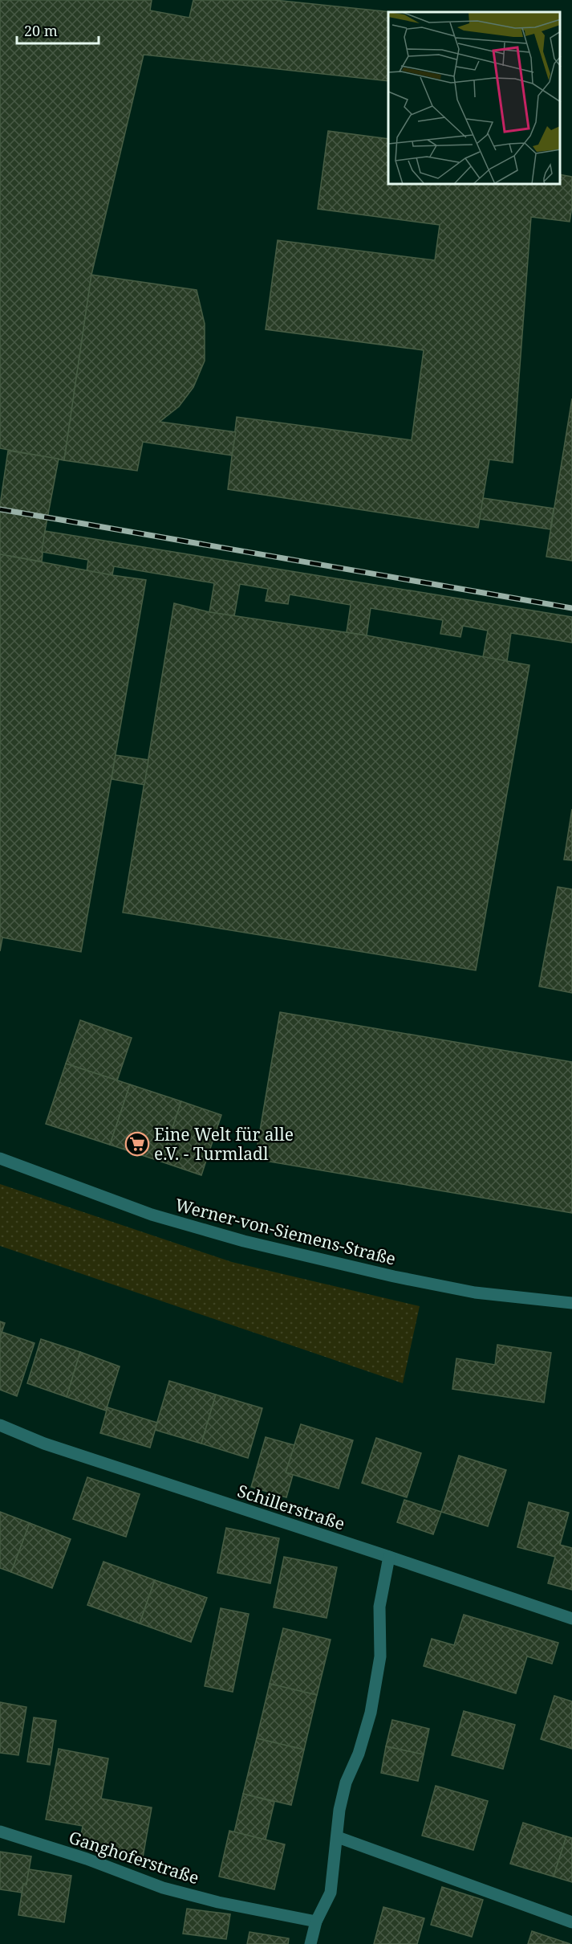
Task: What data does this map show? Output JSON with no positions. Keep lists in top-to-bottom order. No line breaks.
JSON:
{"streets":{"street":["Werner-von-Siemens-Straße","Schillerstraße","Ganghoferstraße"]},"places":{"supermarket":["Eine Welt für alle e.V. - Turmladl"]},"scale_bar":"20 m"}
